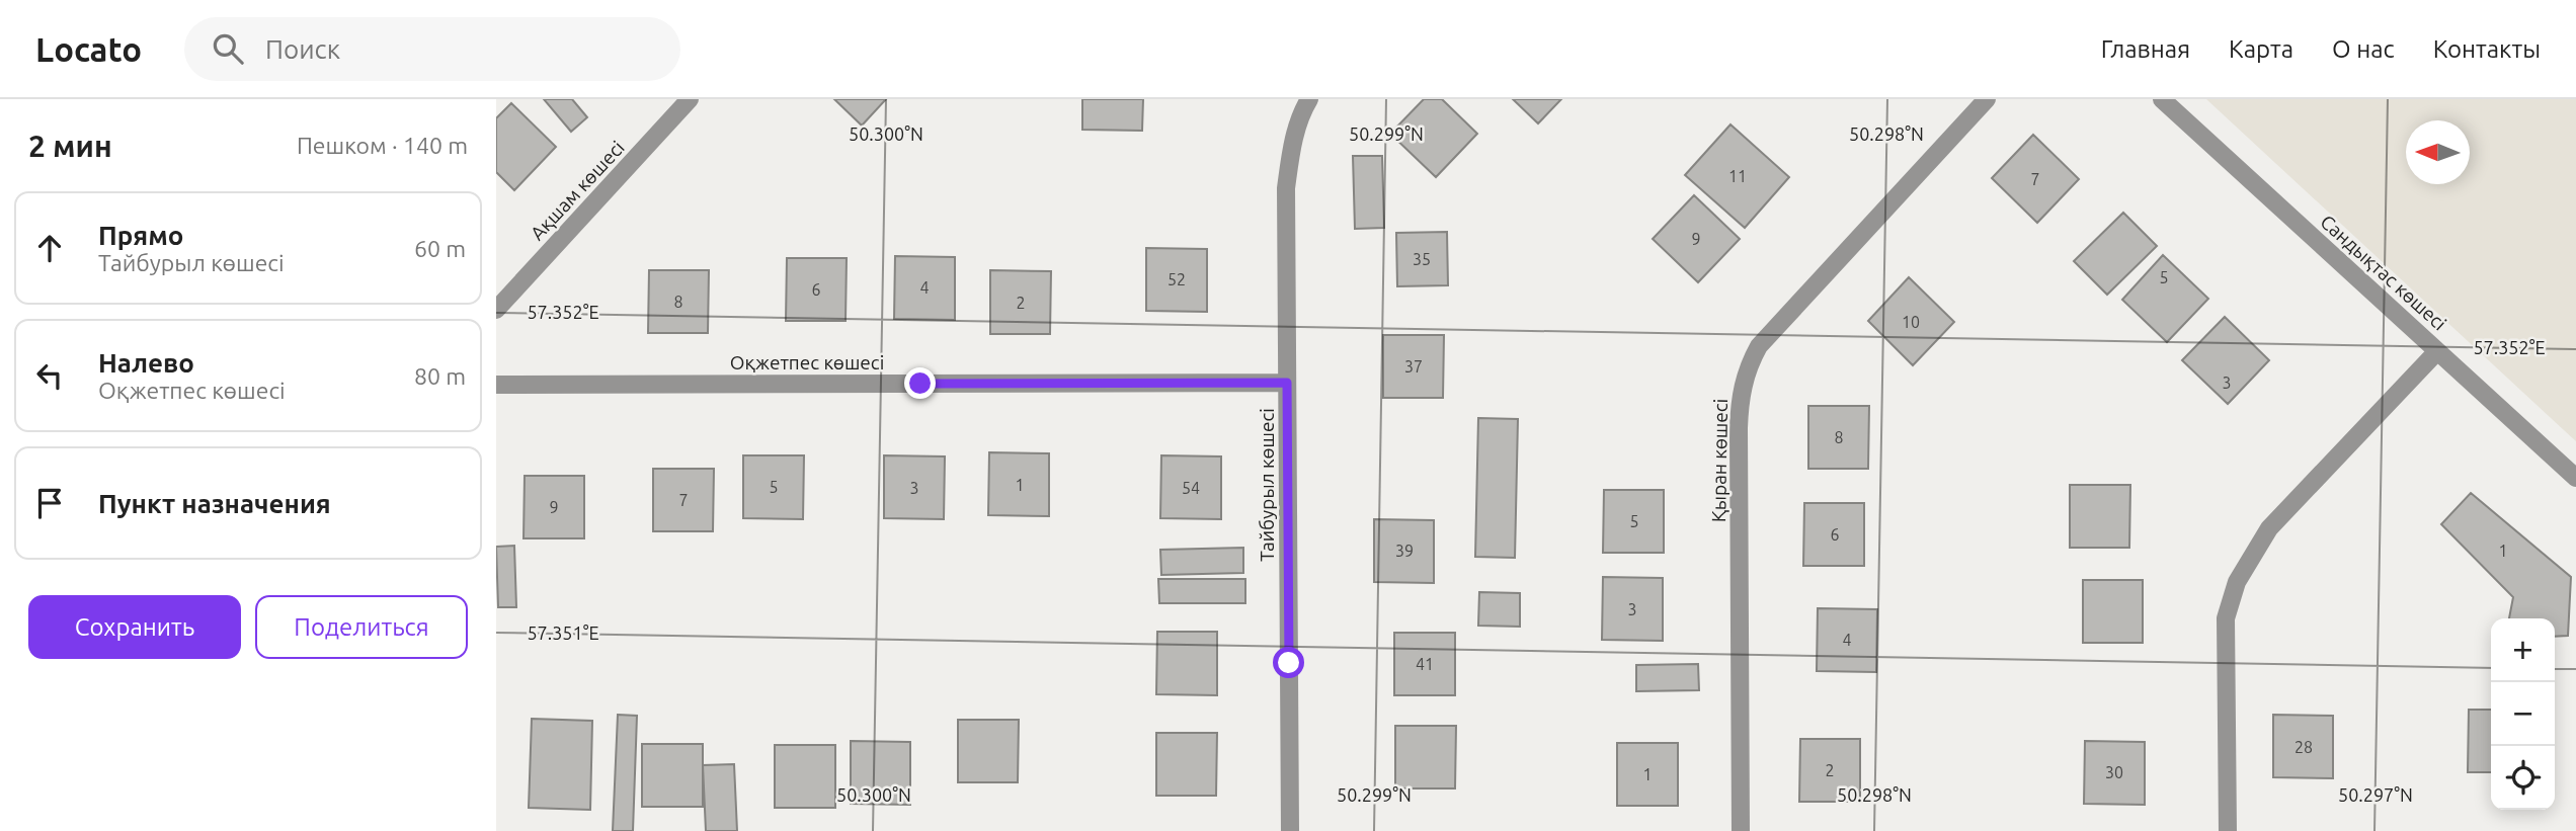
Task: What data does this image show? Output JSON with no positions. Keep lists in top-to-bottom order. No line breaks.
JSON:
{"streets":{"street":["Ақшам көшесі","Сандықтас көшесі","Оқжетпес көшесі","Қыран көшесі","Тайбурыл көшесі"]},"crossings":[["Оқжетпес көшесі","Тайбурыл көшесі"]],"house_numbers":["11","7","9","35","5","52","4","6","8","2","10","37","3","8","1","5","3","54","7","9","5","6","39","1","3","4","41","28","2","30","1"],"north":"left","page":{"header":"Locato","search":"Поиск","nav":["Главная","Карта","О нас","Контакты"],"heading":["2 мин","Пешком · 140 m"],"list":[["Прямо","Тайбурыл көшесі","60 m"],["Налево","Оқжетпес көшесі","80 m"],"Пункт назначения"],"buttons":["Сохранить","Поделиться"],"map_buttons":["+","−"]},"coordinates":["50.300°N","50.299°N","50.298°N","57.352°E","57.351°E","50.297°N"]}
